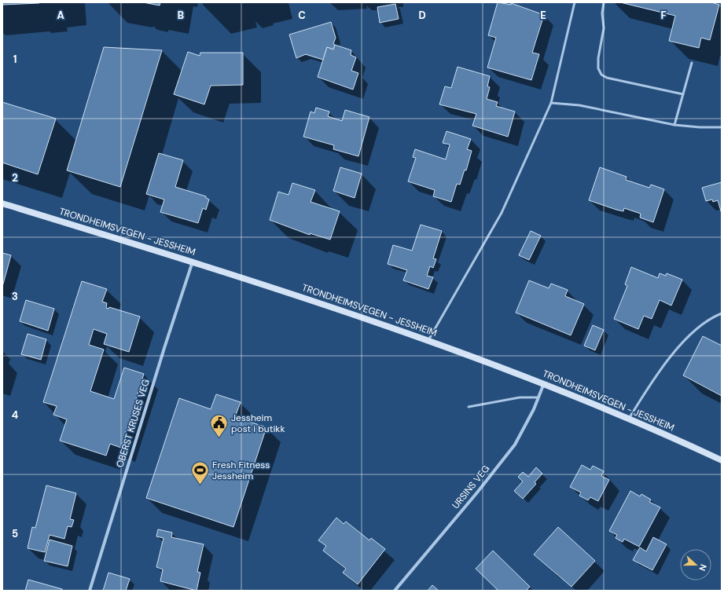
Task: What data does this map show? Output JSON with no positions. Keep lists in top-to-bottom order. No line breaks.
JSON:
{"streets":{"main road":["TRONDHEIMSVEGEN - JESSHEIM"],"street":["OBERST KRUSES VEG","URSINS VEG"]},"crossings":[["TRONDHEIMSVEGEN - JESSHEIM","OBERST KRUSES VEG"],["TRONDHEIMSVEGEN - JESSHEIM","URSINS VEG"]],"places":{"public building":["Jessheim post i butikk"],"sports":["Fresh Fitness Jessheim"]},"north":"right","grid":{"columns":["A","B","C","D","E","F"],"rows":["1","2","3","4","5"]}}
